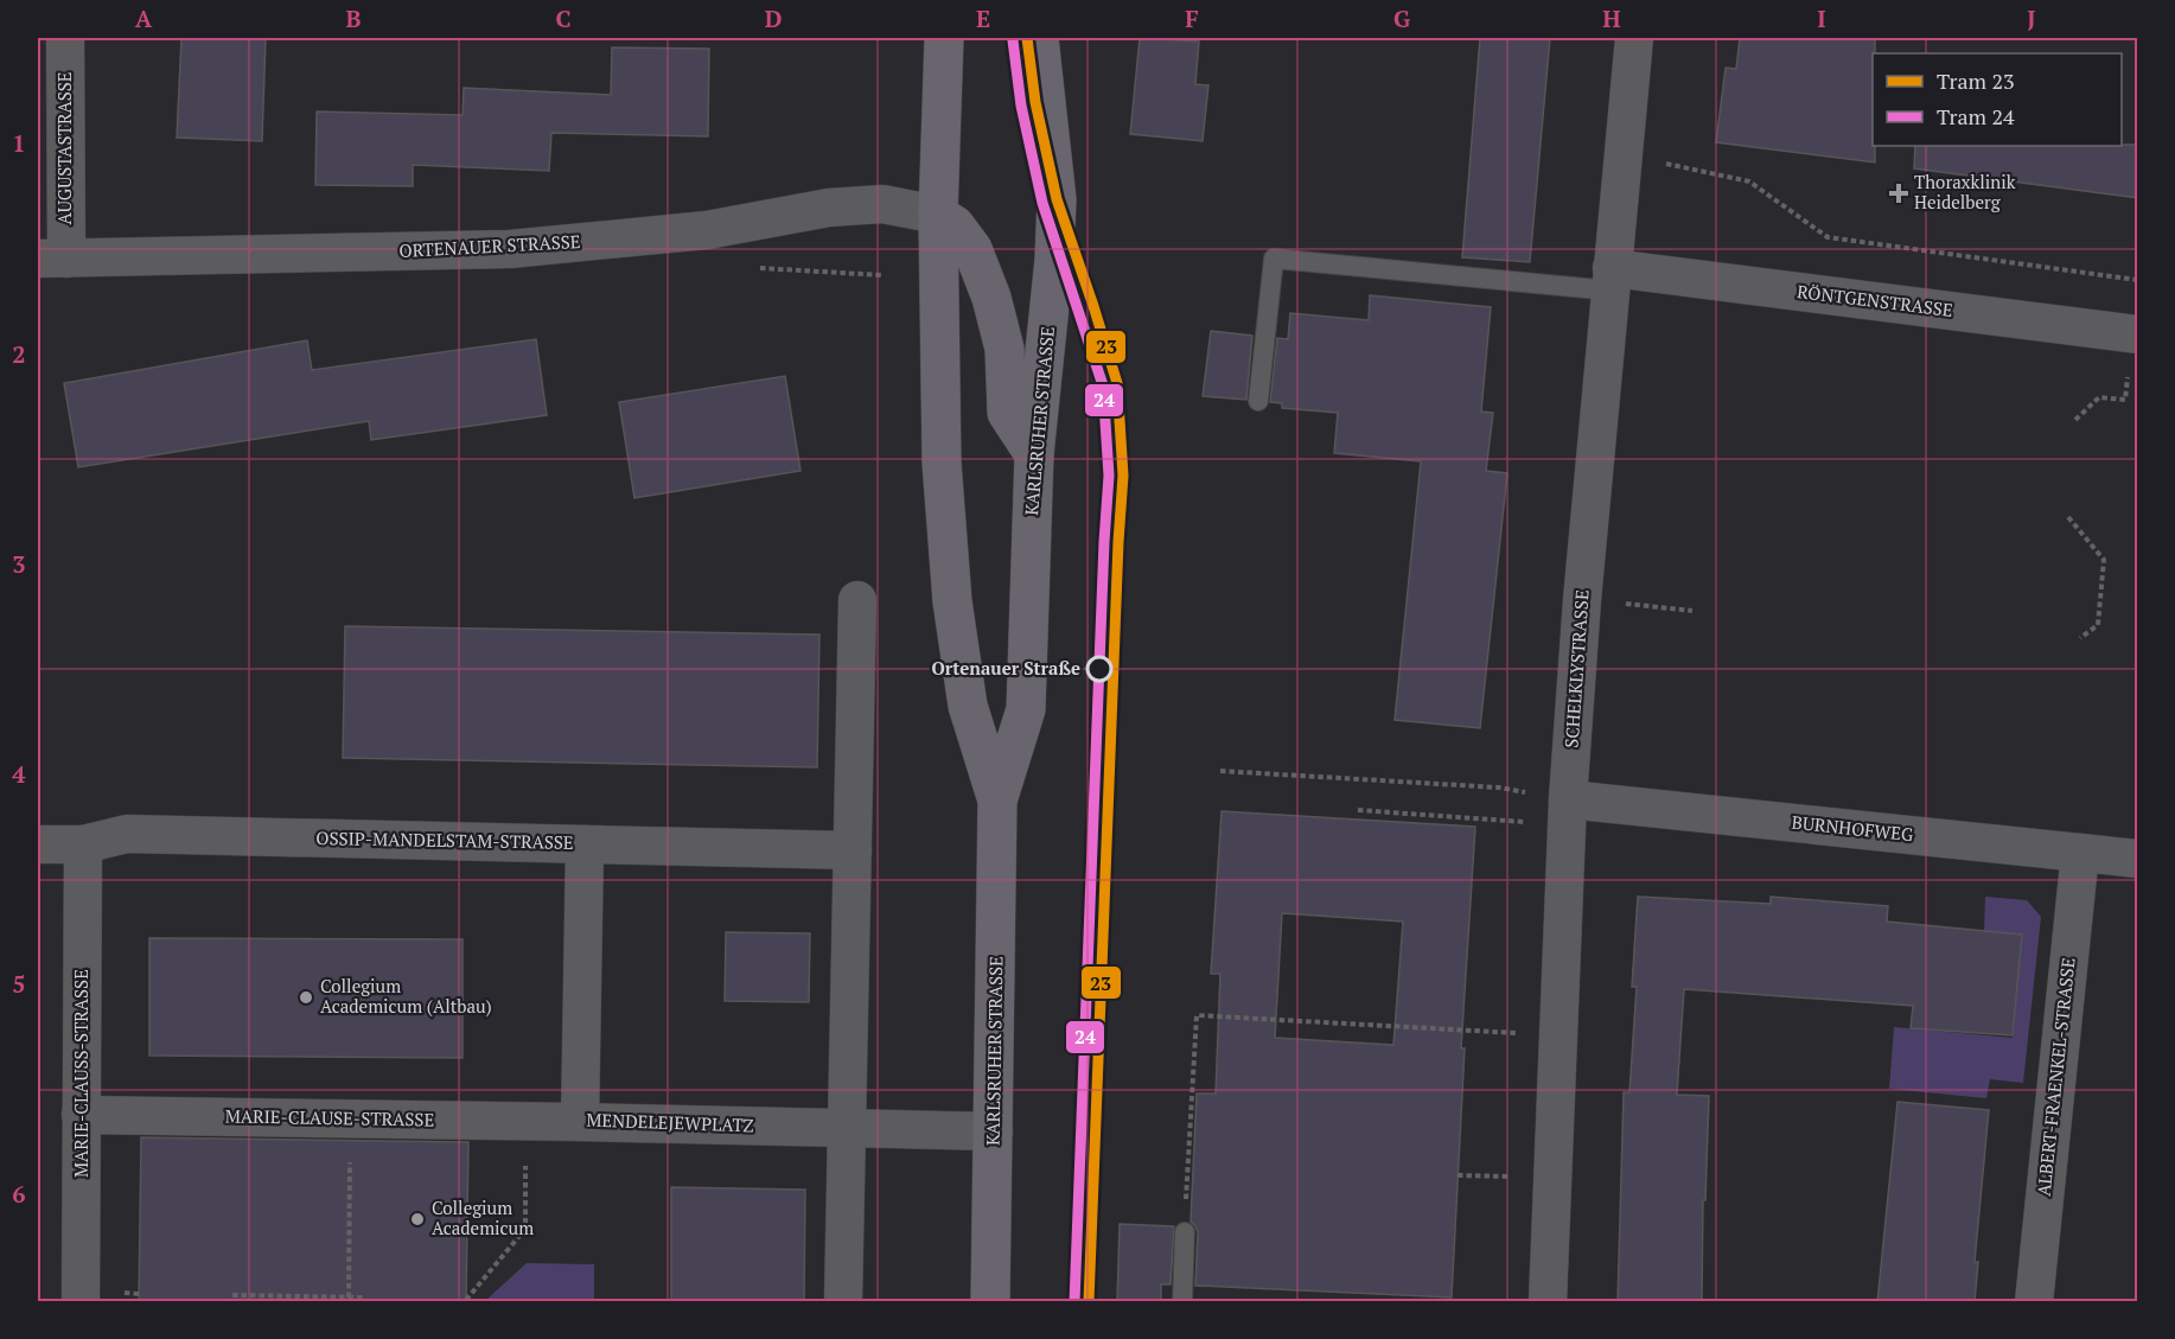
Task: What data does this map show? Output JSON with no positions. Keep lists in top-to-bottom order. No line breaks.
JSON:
{"streets":{"main road":["KARLSRUHER STRASSE"],"street":["AUGUSTASTRASSE","ORTENAUER STRASSE","RÖNTGENSTRASSE","SCHELKLYSTRASSE","BURNHOFWEG","OSSIP-MANDELSTAM-STRASSE","MARIE-CLAUSS-STRASSE","ALBERT-FRAENKEL-STRASSE","MARIE-CLAUSE-STRASSE","MENDELEJEWPLATZ"]},"crossings":[["AUGUSTASTRASSE","ORTENAUER STRASSE"],["ORTENAUER STRASSE","KARLSRUHER STRASSE"],["RÖNTGENSTRASSE","SCHELKLYSTRASSE"],["KARLSRUHER STRASSE","MENDELEJEWPLATZ"],["SCHELKLYSTRASSE","BURNHOFWEG"],["BURNHOFWEG","ALBERT-FRAENKEL-STRASSE"],["OSSIP-MANDELSTAM-STRASSE","MARIE-CLAUSS-STRASSE"],["OSSIP-MANDELSTAM-STRASSE","MENDELEJEWPLATZ"],["MARIE-CLAUSS-STRASSE","MARIE-CLAUSE-STRASSE"],["MARIE-CLAUSE-STRASSE","MENDELEJEWPLATZ"]],"places":{"health":["Thoraxklinik Heidelberg"],"other":["Ortenauer Straße","Collegium Academicum (Altbau)","Collegium Academicum"]},"lines":["tram line 23","tram line 24"],"legend":["Tram 23","Tram 24"],"grid":{"columns":["A","B","C","D","E","F","G","H","I","J"],"rows":["1","2","3","4","5","6"]}}
